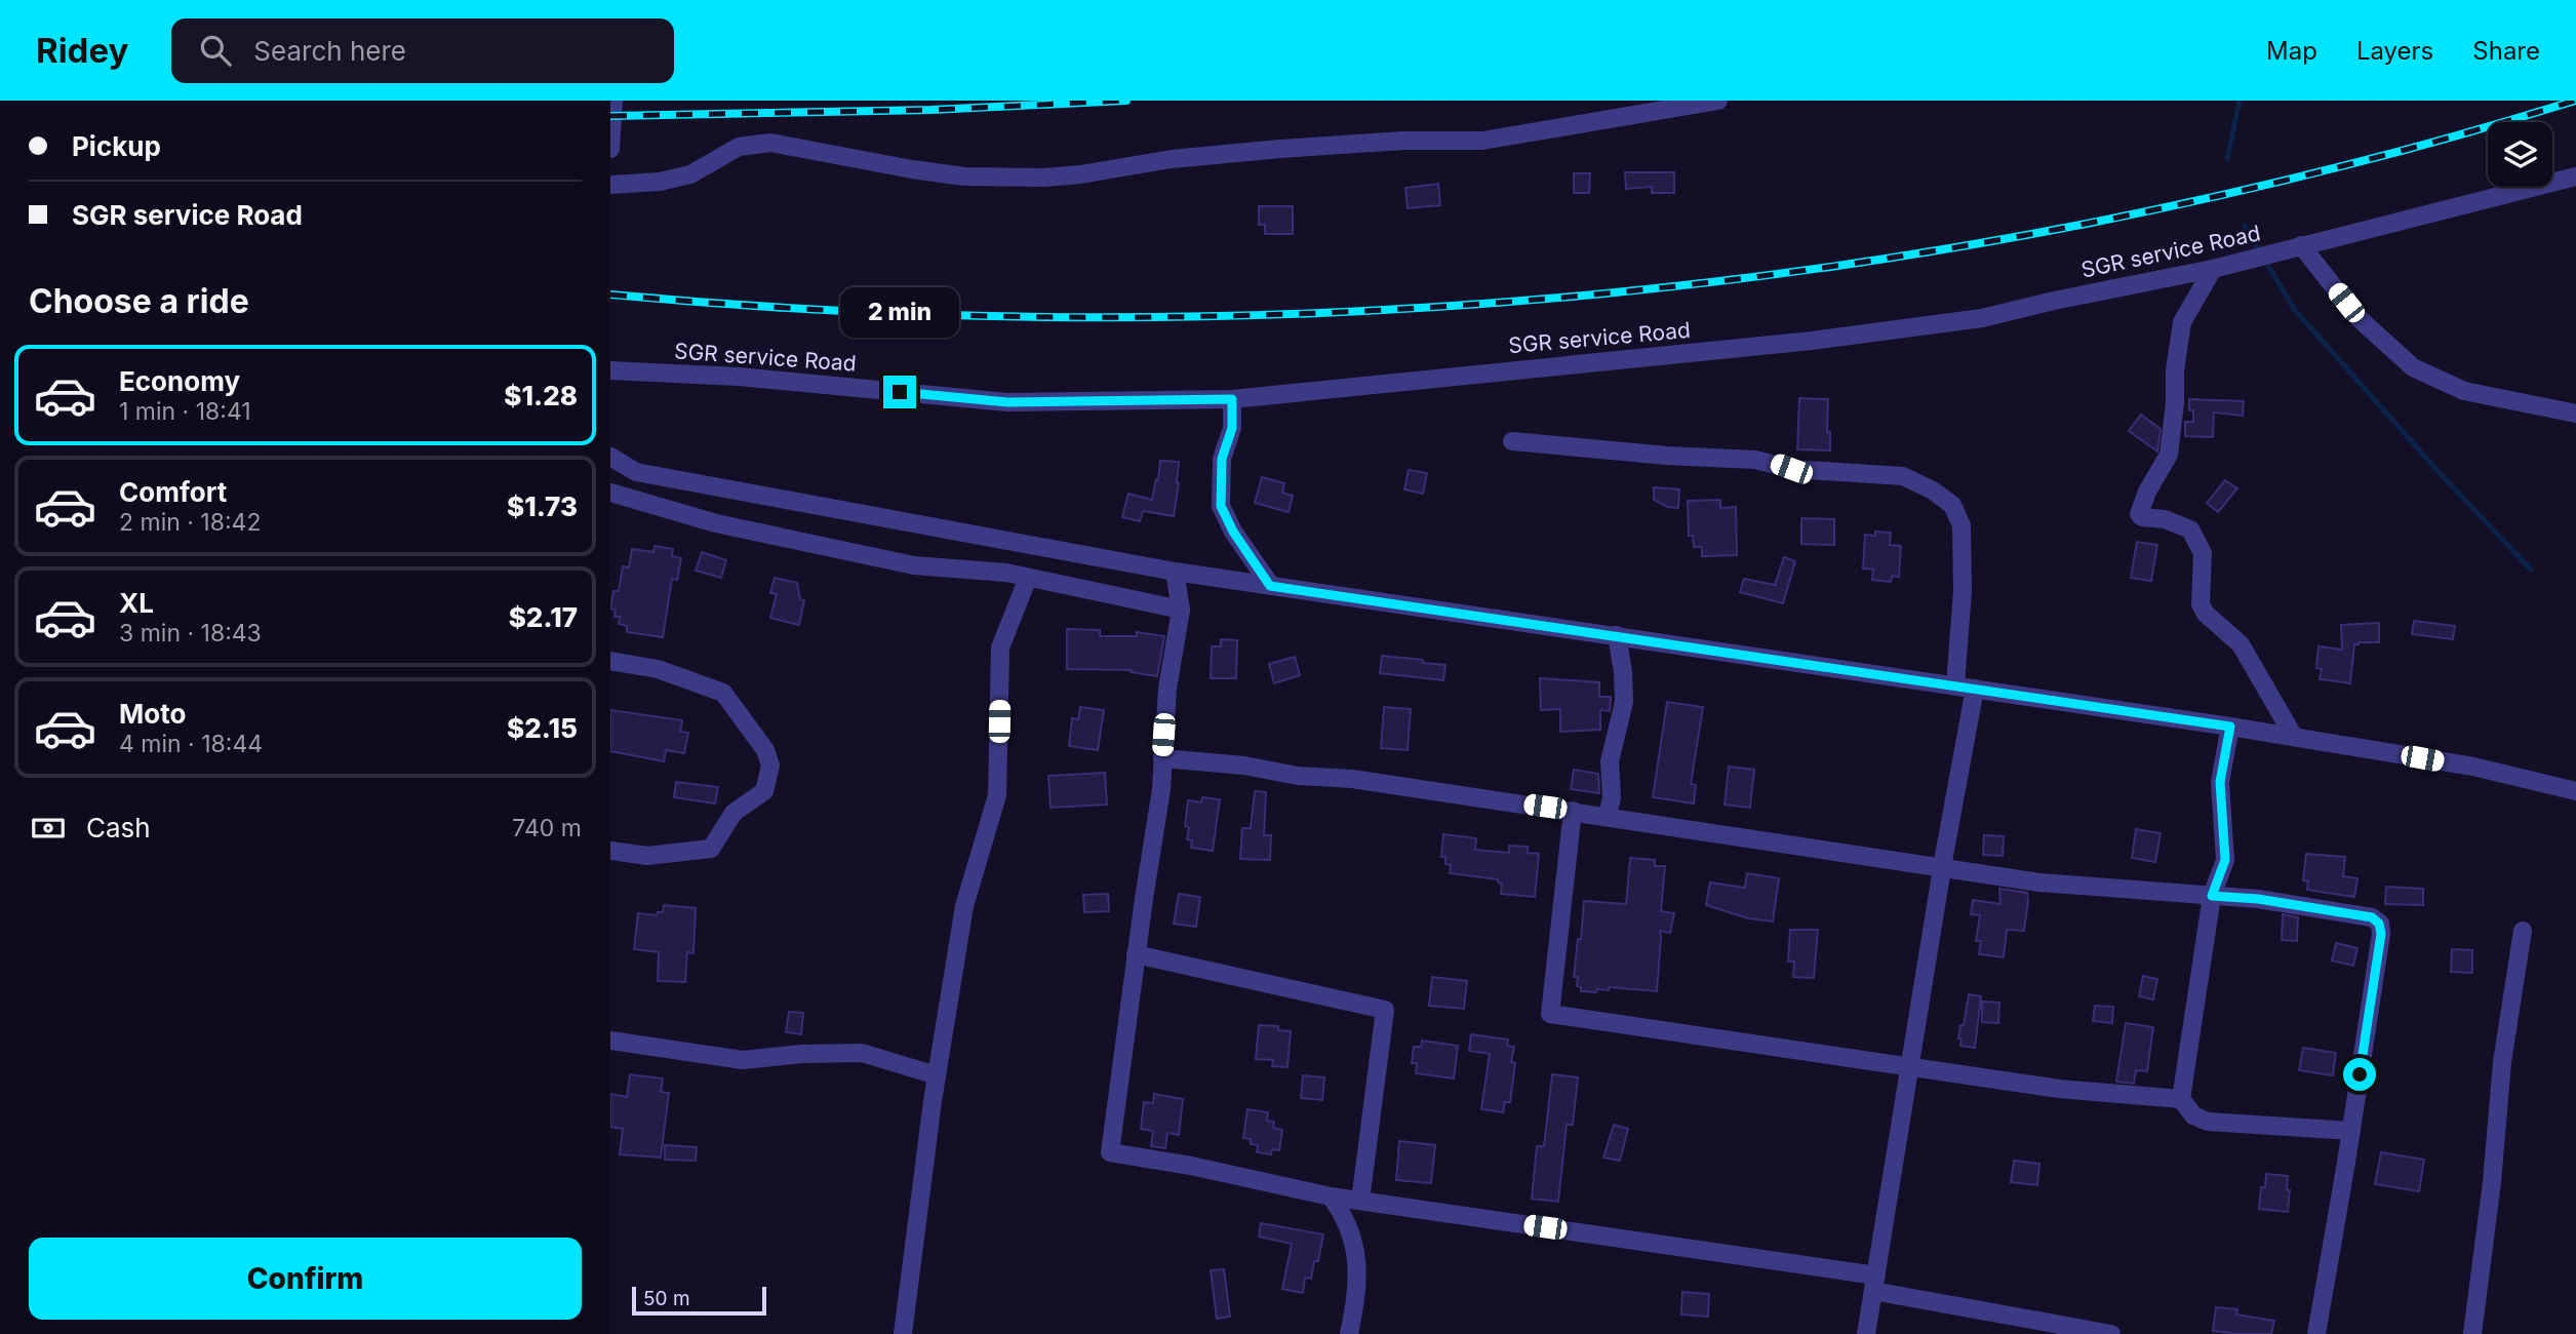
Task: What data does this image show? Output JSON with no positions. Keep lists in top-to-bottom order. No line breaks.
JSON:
{"streets":{"street":["SGR service Road"]},"scale_bar":"50 m","page":{"header":"Ridey","search":"Search here","nav":["Map","Layers","Share"],"banner":["Pickup","SGR service Road"],"heading":"Choose a ride","bubble":"2 min","list":[{"name":"Economy","note":"1 min · 18:41","value":"$1.28"},{"name":"Comfort","note":"2 min · 18:42","value":"$1.73"},{"name":"XL","note":"3 min · 18:43","value":"$2.17"},{"name":"Moto","note":"4 min · 18:44","value":"$2.15"}],"pay":["Cash","740 m"],"buttons":"Confirm","scale":"50 m"}}
